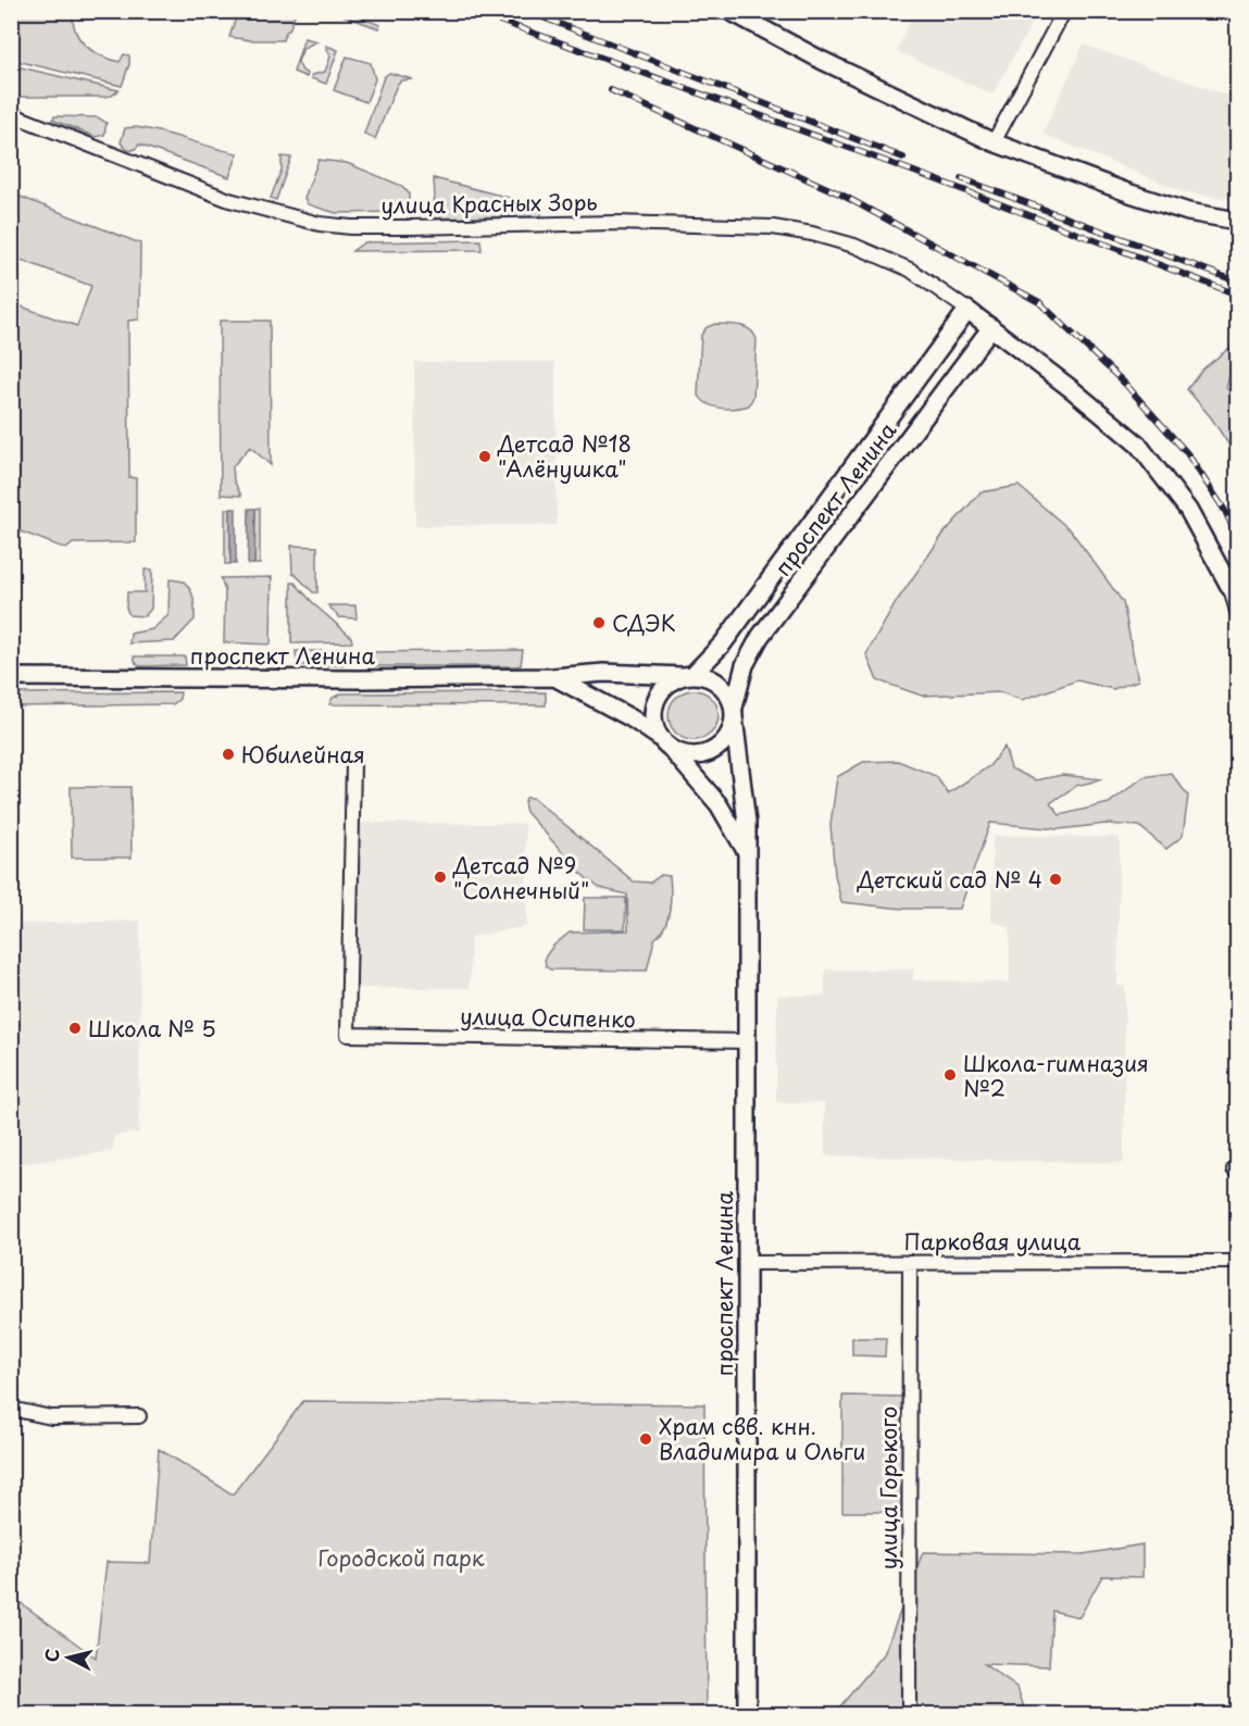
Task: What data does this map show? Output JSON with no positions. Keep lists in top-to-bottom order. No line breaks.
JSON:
{"streets":{"main road":["проспект Ленина"],"street":["улица Красных Зорь","улица Осипенко","Парковая улица","улица Горького"]},"crossings":[["улица Красных Зорь","проспект Ленина"],["проспект Ленина","улица Осипенко"],["проспект Ленина","Парковая улица"],["Парковая улица","улица Горького"]],"parks":["Городской парк"],"places":["Детсад №18 \"Алёнушка\"","СДЭК","Юбилейная","Детсад №9 \"Солнечный\"","Детский сад № 4","Школа № 5","Школа-гимназия №2","Храм свв. кнн. Владимира и Ольги"],"north":"left"}
